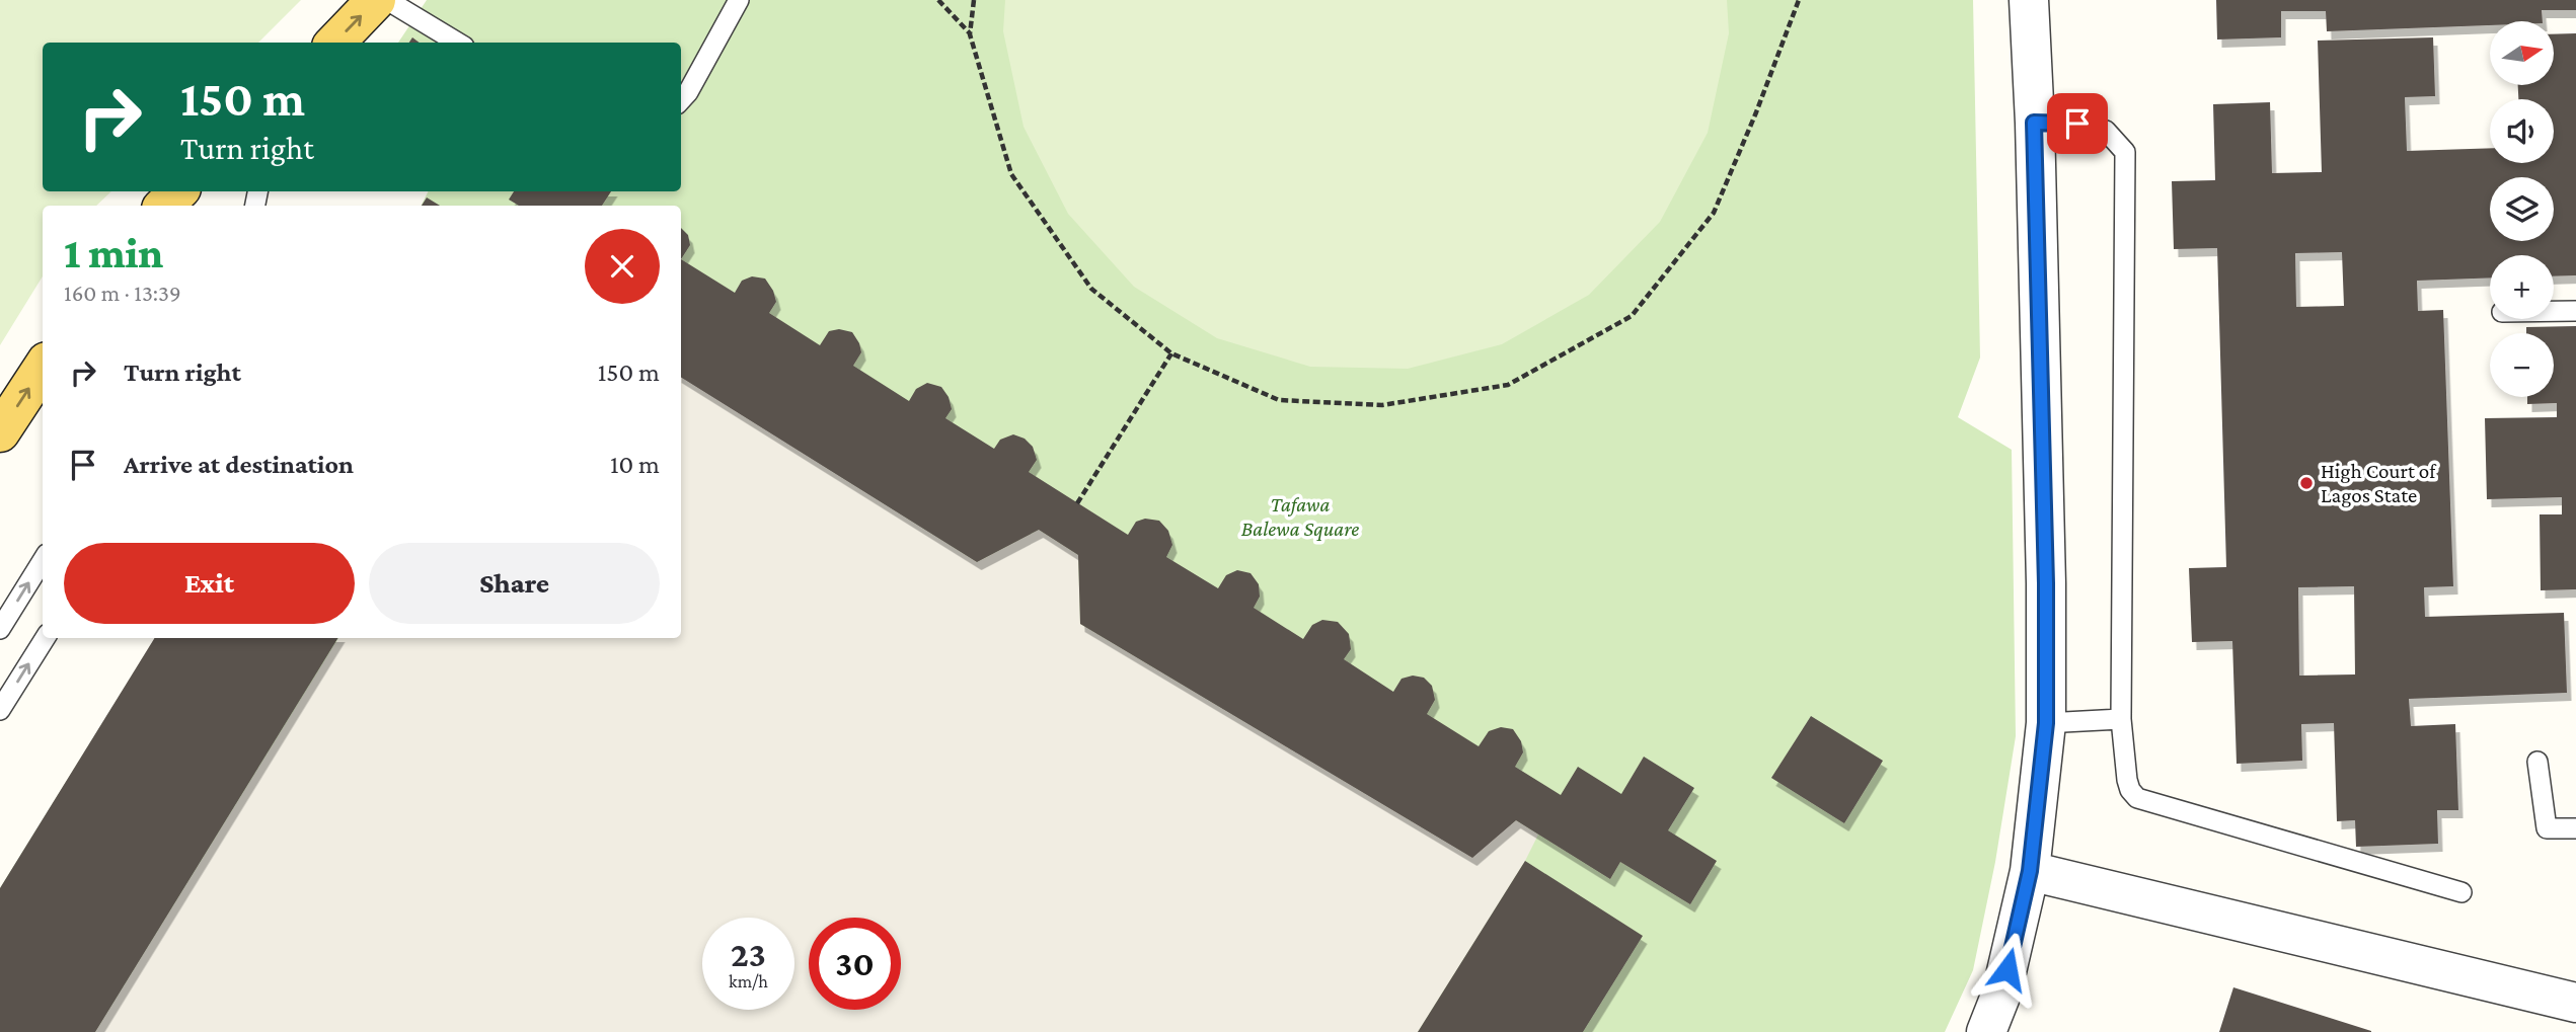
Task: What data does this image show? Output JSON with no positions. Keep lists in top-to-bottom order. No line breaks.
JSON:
{"parks":["Tafawa Balewa Square"],"places":["High Court of Lagos State"],"north":"right","page":{"map_buttons":["+","−"],"turn":["150 m","Turn right"],"heading":["1 min","160 m · 13:39"],"list":[{"name":"Turn right","value":"150 m"},{"name":"Arrive at destination","value":"10 m"}],"buttons":["Exit","Share"],"speed":"23 km/h","limit":"30"}}
